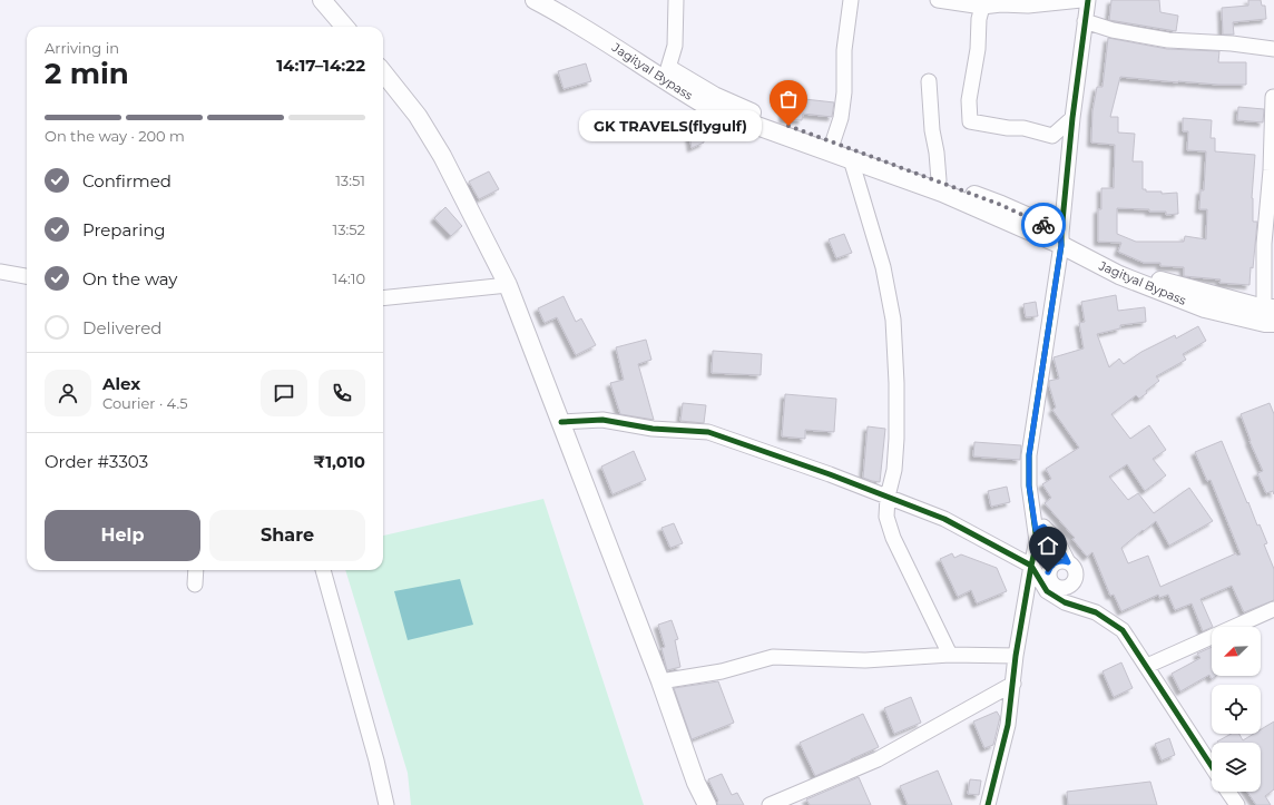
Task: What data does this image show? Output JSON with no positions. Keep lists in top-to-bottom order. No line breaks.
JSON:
{"streets":{"main road":["Jagityal Bypass"]},"places":["GK TRAVELS(flygulf)"],"north":"bottom left","page":{"heading":["2 min","Arriving in","14:17–14:22"],"panel":["Alex","Courier · 4.5","Order #3303","₹1,010"],"bar":"On the way · 200 m","bubble":"GK TRAVELS(flygulf)","list":[["Confirmed","13:51"],["Preparing","13:52"],["On the way","14:10"],"Delivered"],"buttons":["Help","Share"]}}
